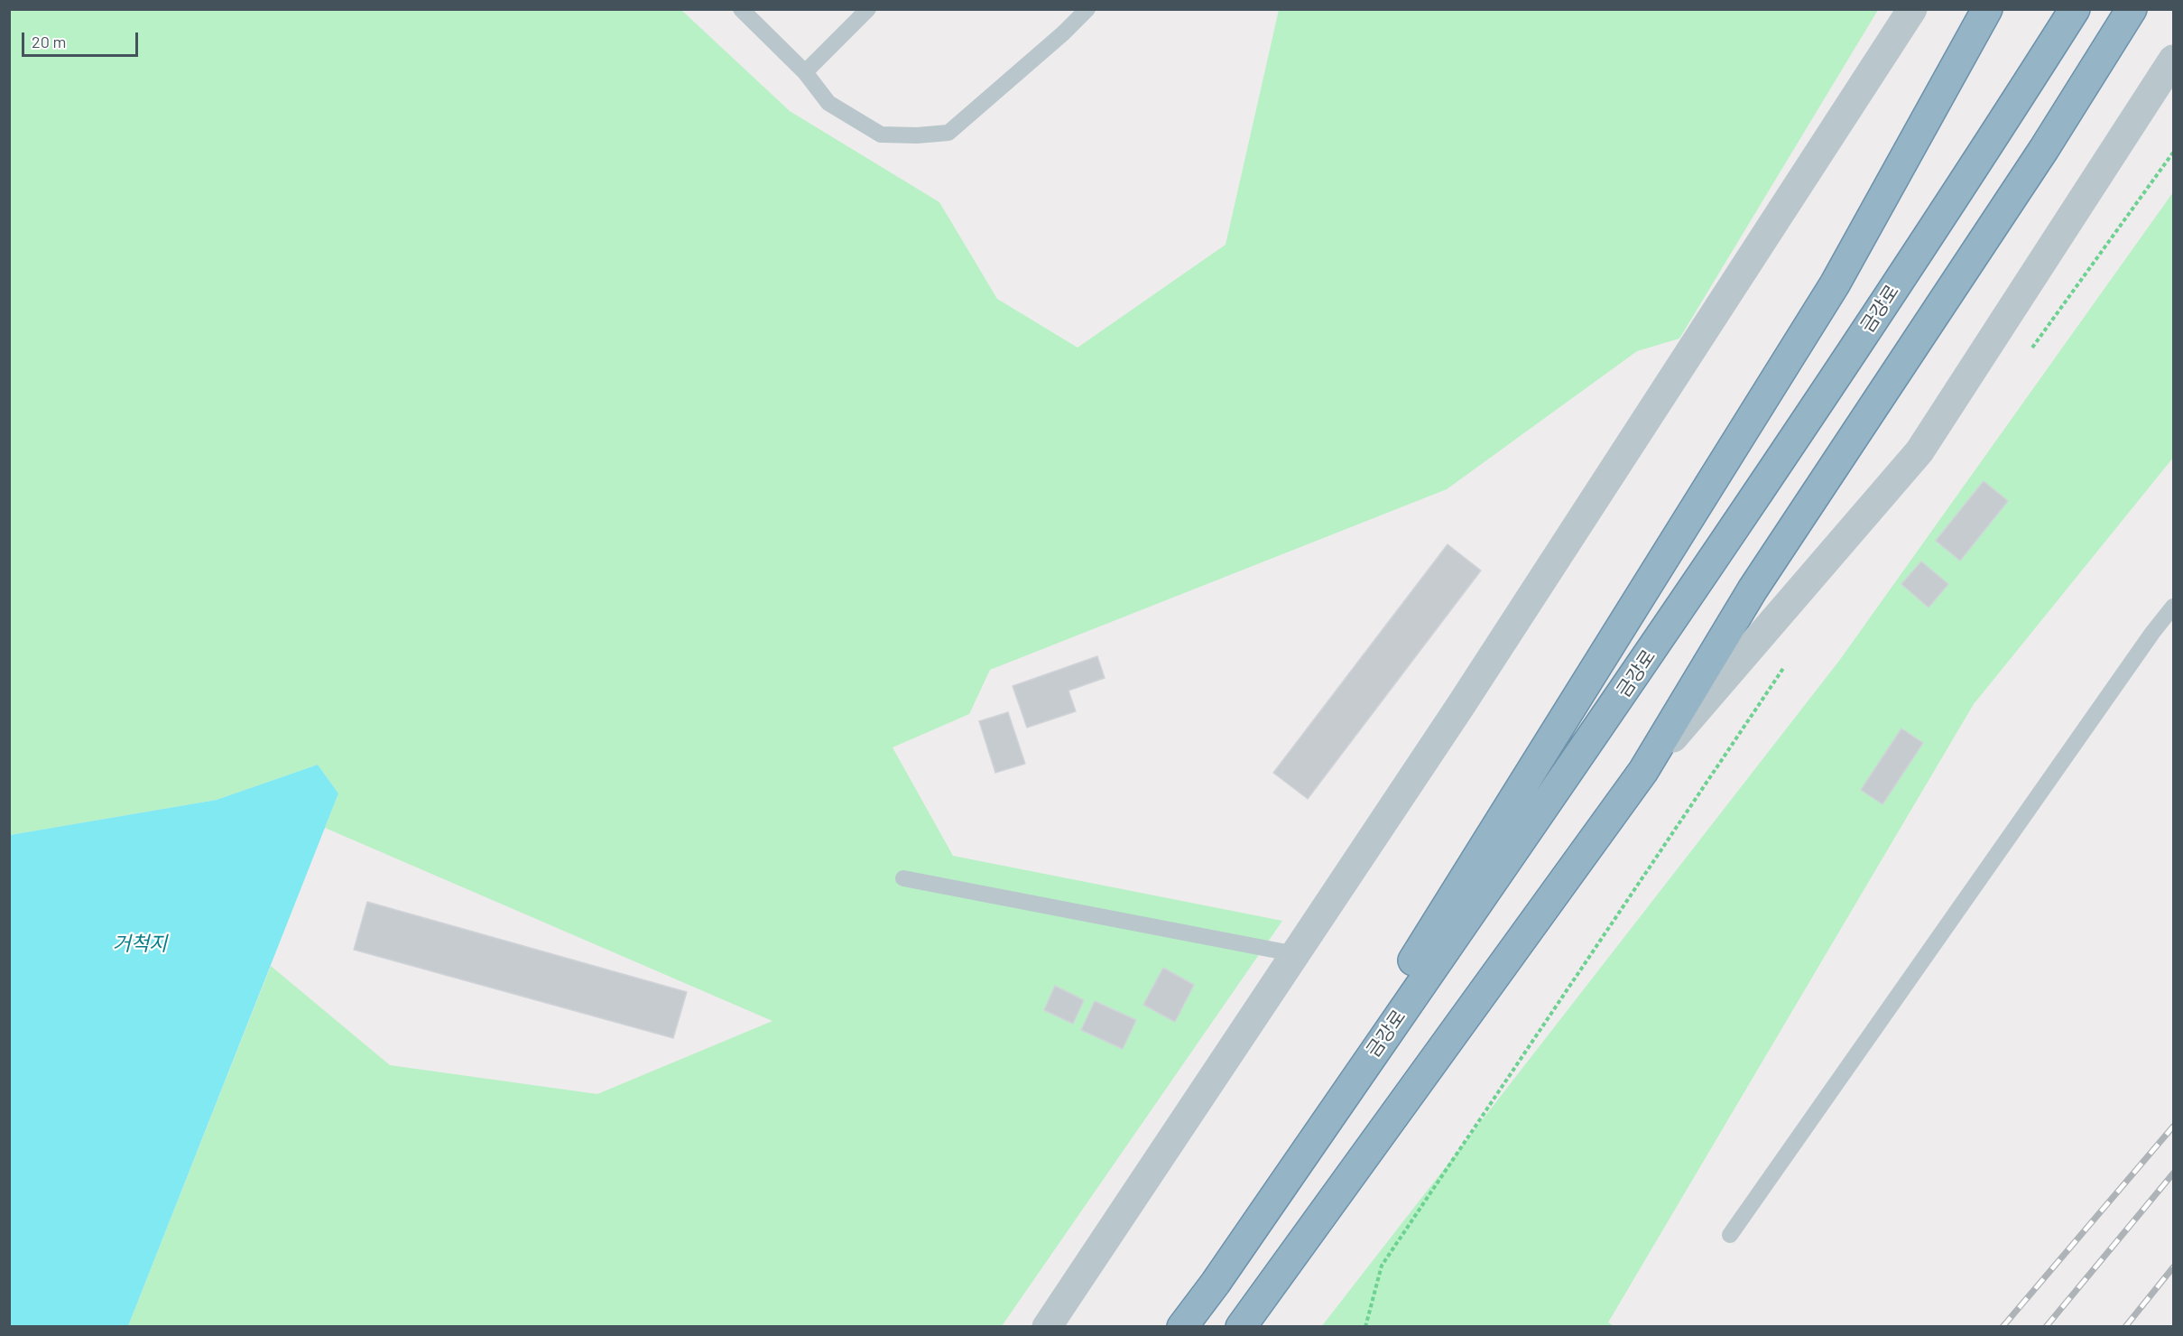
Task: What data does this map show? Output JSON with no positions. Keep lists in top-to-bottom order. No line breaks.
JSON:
{"streets":{"highway":["금강로"]},"water":["거척지"],"scale_bar":"20 m"}
